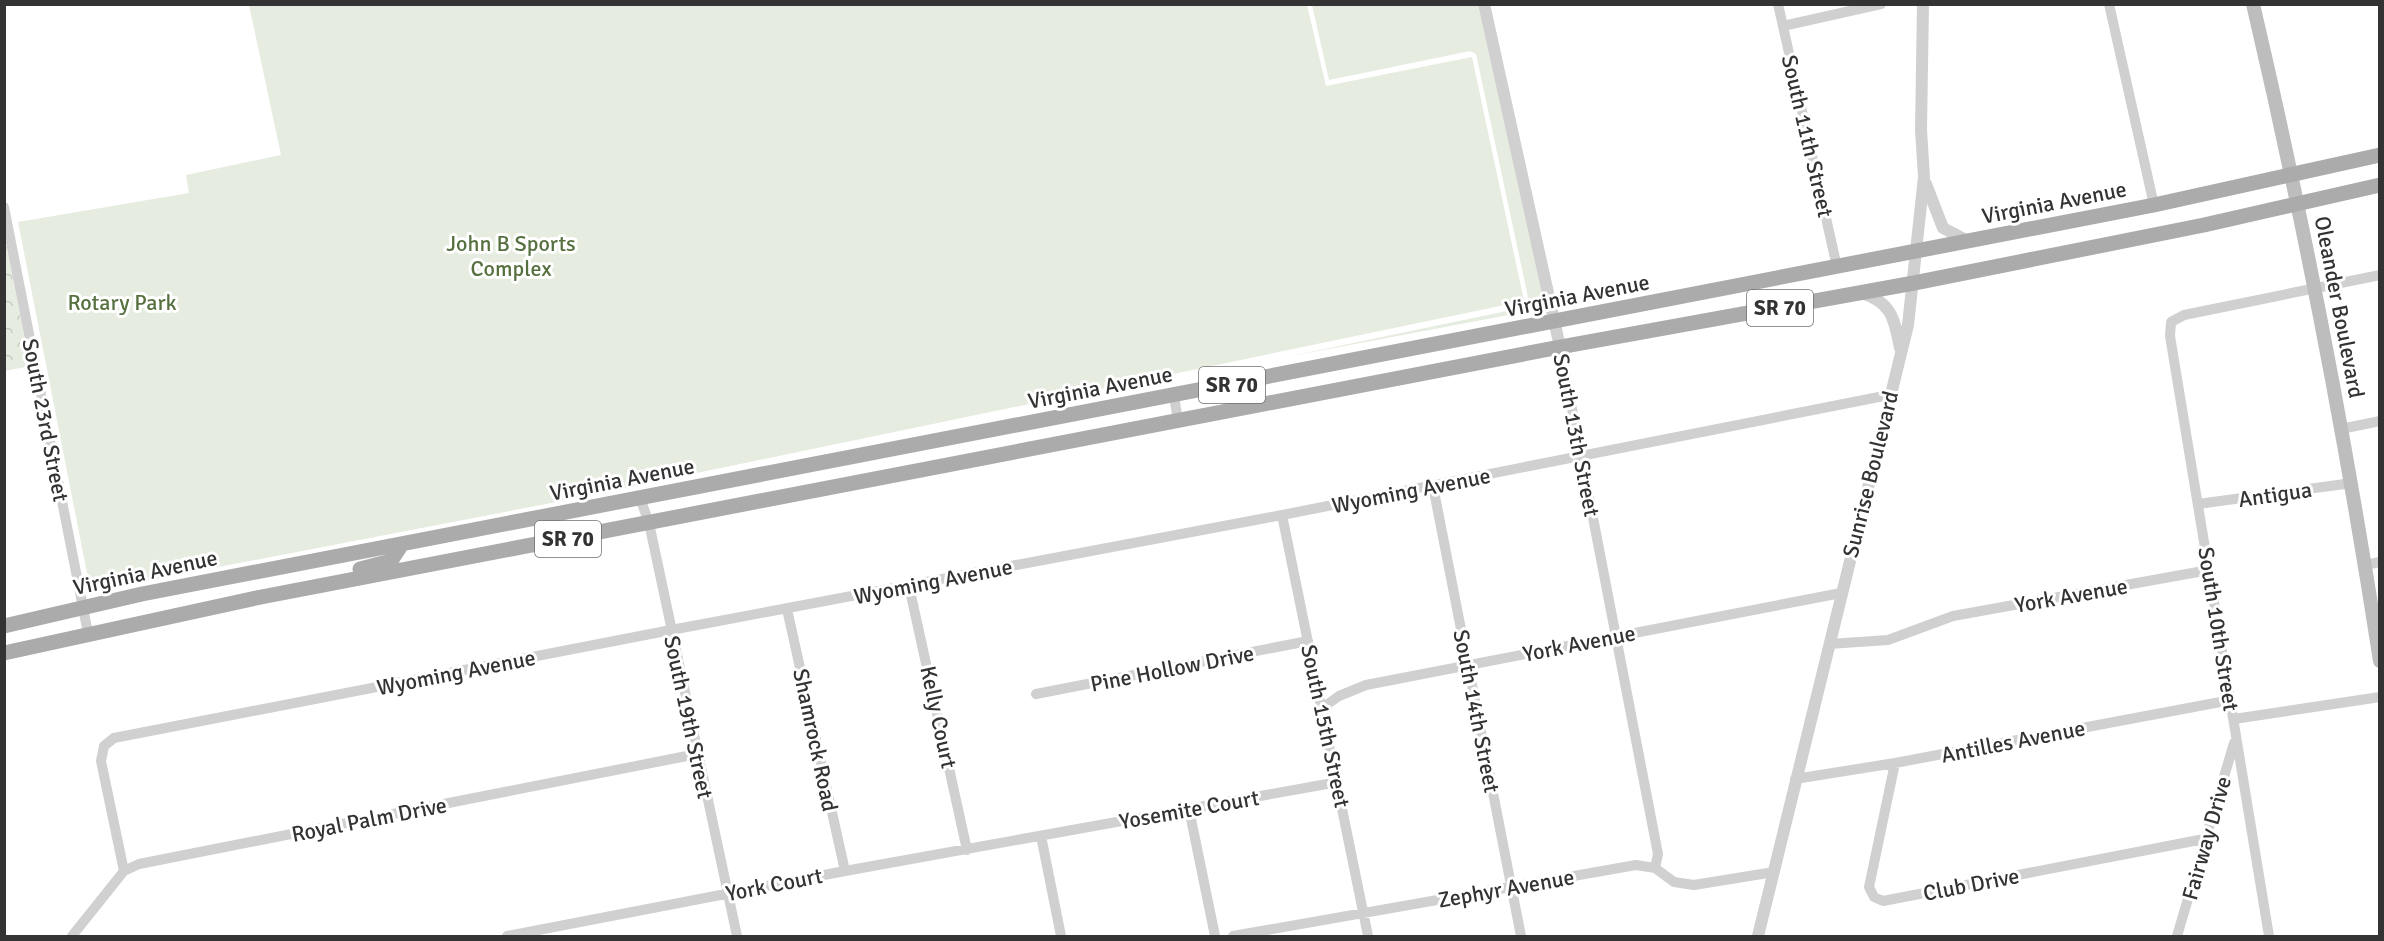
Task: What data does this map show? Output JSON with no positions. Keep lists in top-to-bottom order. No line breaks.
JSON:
{"streets":{"main road":["Virginia Avenue","Oleander Boulevard","SR 70"],"street":["South 11th Street","South 23rd Street","South 13th Street","Sunrise Boulevard","Wyoming Avenue","Antigua","York Avenue","South 10th Street","Pine Hollow Drive","South 14th Street","South 19th Street","Kelly Court","South 15th Street","Shamrock Road","Antilles Avenue","Yosemite Court","Royal Palm Drive","Fairway Drive","York Court","Club Drive","Zephyr Avenue"]},"crossings":[["South 11th Street","Virginia Avenue"],["Virginia Avenue","Oleander Boulevard"],["Virginia Avenue","South 23rd Street"],["Virginia Avenue","South 13th Street"],["Virginia Avenue","Sunrise Boulevard"],["Virginia Avenue","South 19th Street"],["Oleander Boulevard","SR 70"],["Oleander Boulevard","Antigua"],["Oleander Boulevard","South 10th Street"],["SR 70","South 23rd Street"],["SR 70","South 13th Street"],["SR 70","Sunrise Boulevard"],["SR 70","South 19th Street"],["South 13th Street","Wyoming Avenue"],["South 13th Street","York Avenue"],["South 13th Street","Zephyr Avenue"],["Sunrise Boulevard","Wyoming Avenue"],["Sunrise Boulevard","York Avenue"],["Sunrise Boulevard","Antilles Avenue"],["Sunrise Boulevard","Zephyr Avenue"],["Wyoming Avenue","South 14th Street"],["Wyoming Avenue","South 19th Street"],["Wyoming Avenue","Kelly Court"],["Wyoming Avenue","South 15th Street"],["Wyoming Avenue","Shamrock Road"],["Wyoming Avenue","Royal Palm Drive"],["Antigua","South 10th Street"],["York Avenue","South 10th Street"],["York Avenue","South 14th Street"],["York Avenue","South 15th Street"],["South 10th Street","Antilles Avenue"],["South 10th Street","Fairway Drive"],["Pine Hollow Drive","South 15th Street"],["South 14th Street","Zephyr Avenue"],["South 19th Street","Royal Palm Drive"],["South 19th Street","York Court"],["Kelly Court","York Court"],["South 15th Street","Yosemite Court"],["South 15th Street","Zephyr Avenue"],["Shamrock Road","York Court"],["Antilles Avenue","Club Drive"],["Yosemite Court","York Court"],["Fairway Drive","Club Drive"]],"parks":["John B Sports Complex","Rotary Park"]}
